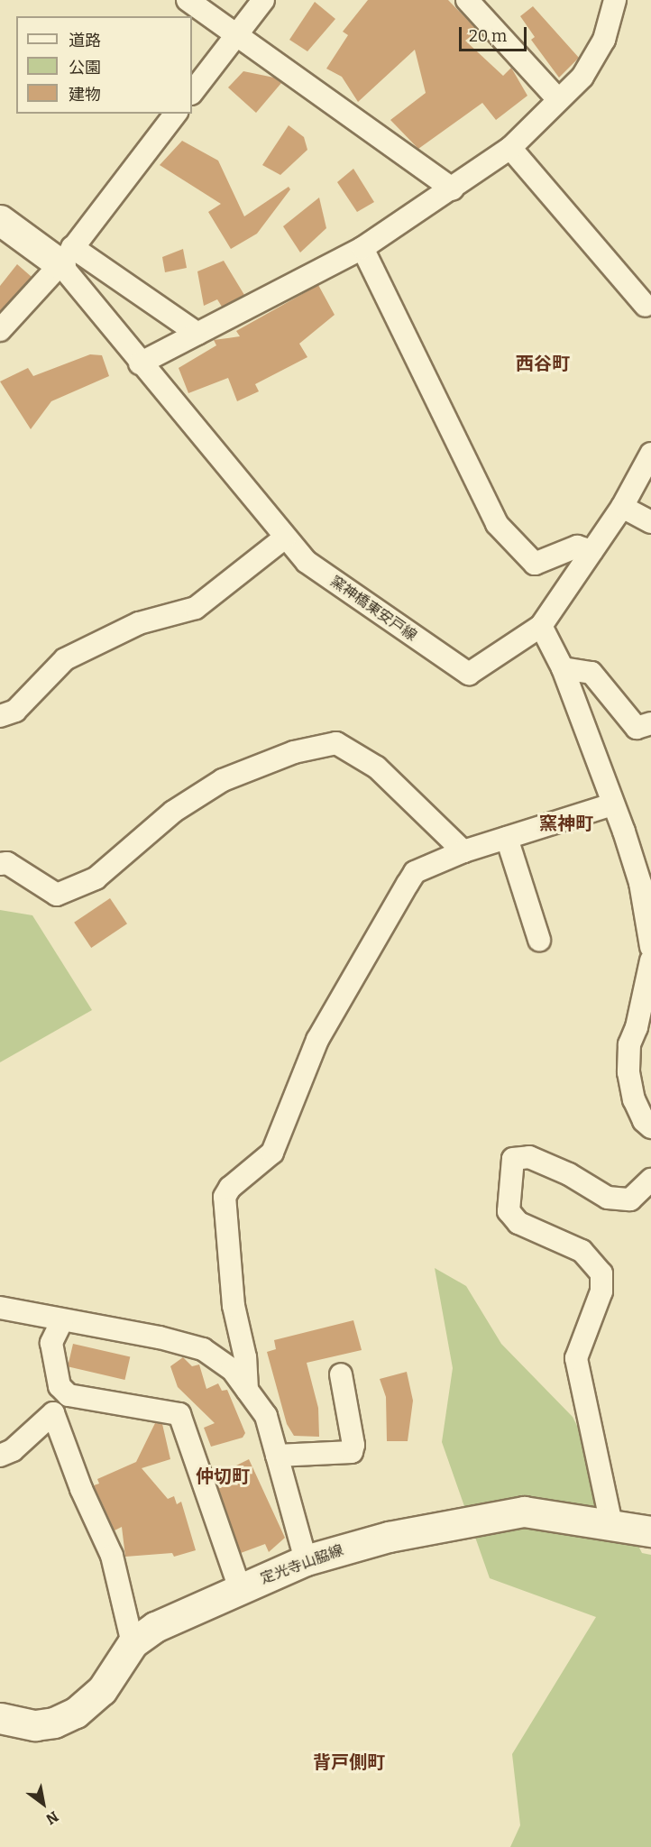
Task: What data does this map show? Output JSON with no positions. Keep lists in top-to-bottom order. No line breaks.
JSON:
{"streets":{"main road":["窯神橋東安戸線","定光寺山脇線"]},"districts":["西谷町","窯神町","仲切町","背戸側町"],"legend":["道路","公園","建物"],"scale_bar":"20 m","north":"bottom right"}
